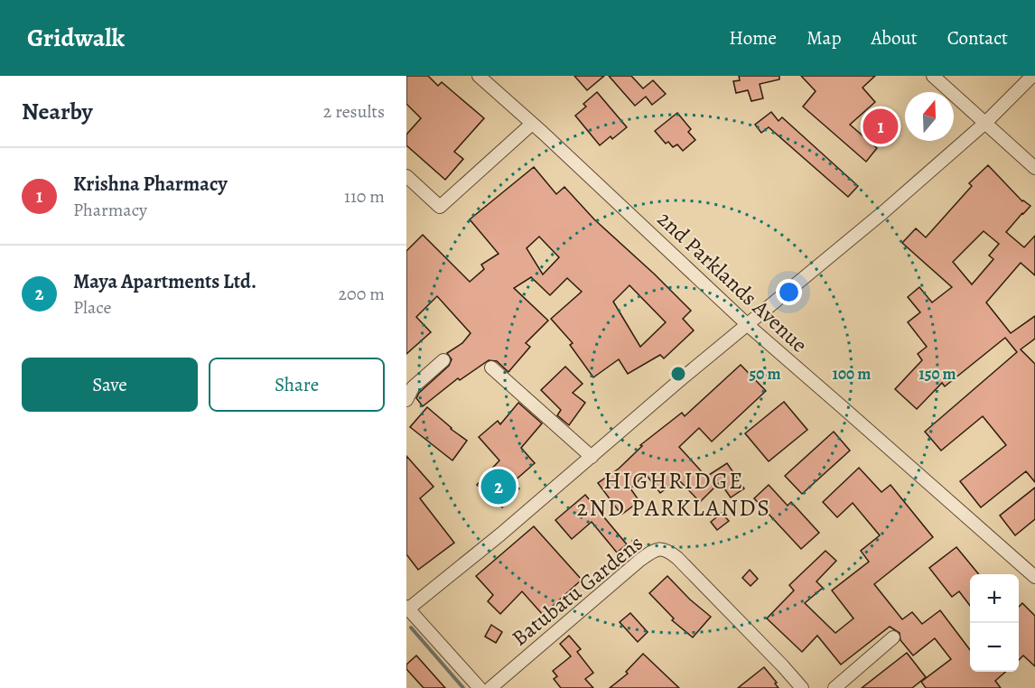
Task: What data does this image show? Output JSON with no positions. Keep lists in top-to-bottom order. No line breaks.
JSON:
{"streets":{"street":["2nd Parklands Avenue","Batubatu Gardens"]},"districts":["HIGHRIDGE 2ND PARKLANDS"],"north":"top","page":{"header":"Gridwalk","nav":["Home","Map","About","Contact"],"heading":["Nearby","2 results"],"pins":["1","2"],"list":[{"mark":"1","name":"Krishna Pharmacy","note":"Pharmacy","value":"110 m"},{"mark":"2","name":"Maya Apartments Ltd.","note":"Place","value":"200 m"}],"buttons":["Save","Share"],"map_buttons":["+","−"]},"rings":["50 m","100 m","150 m"]}
